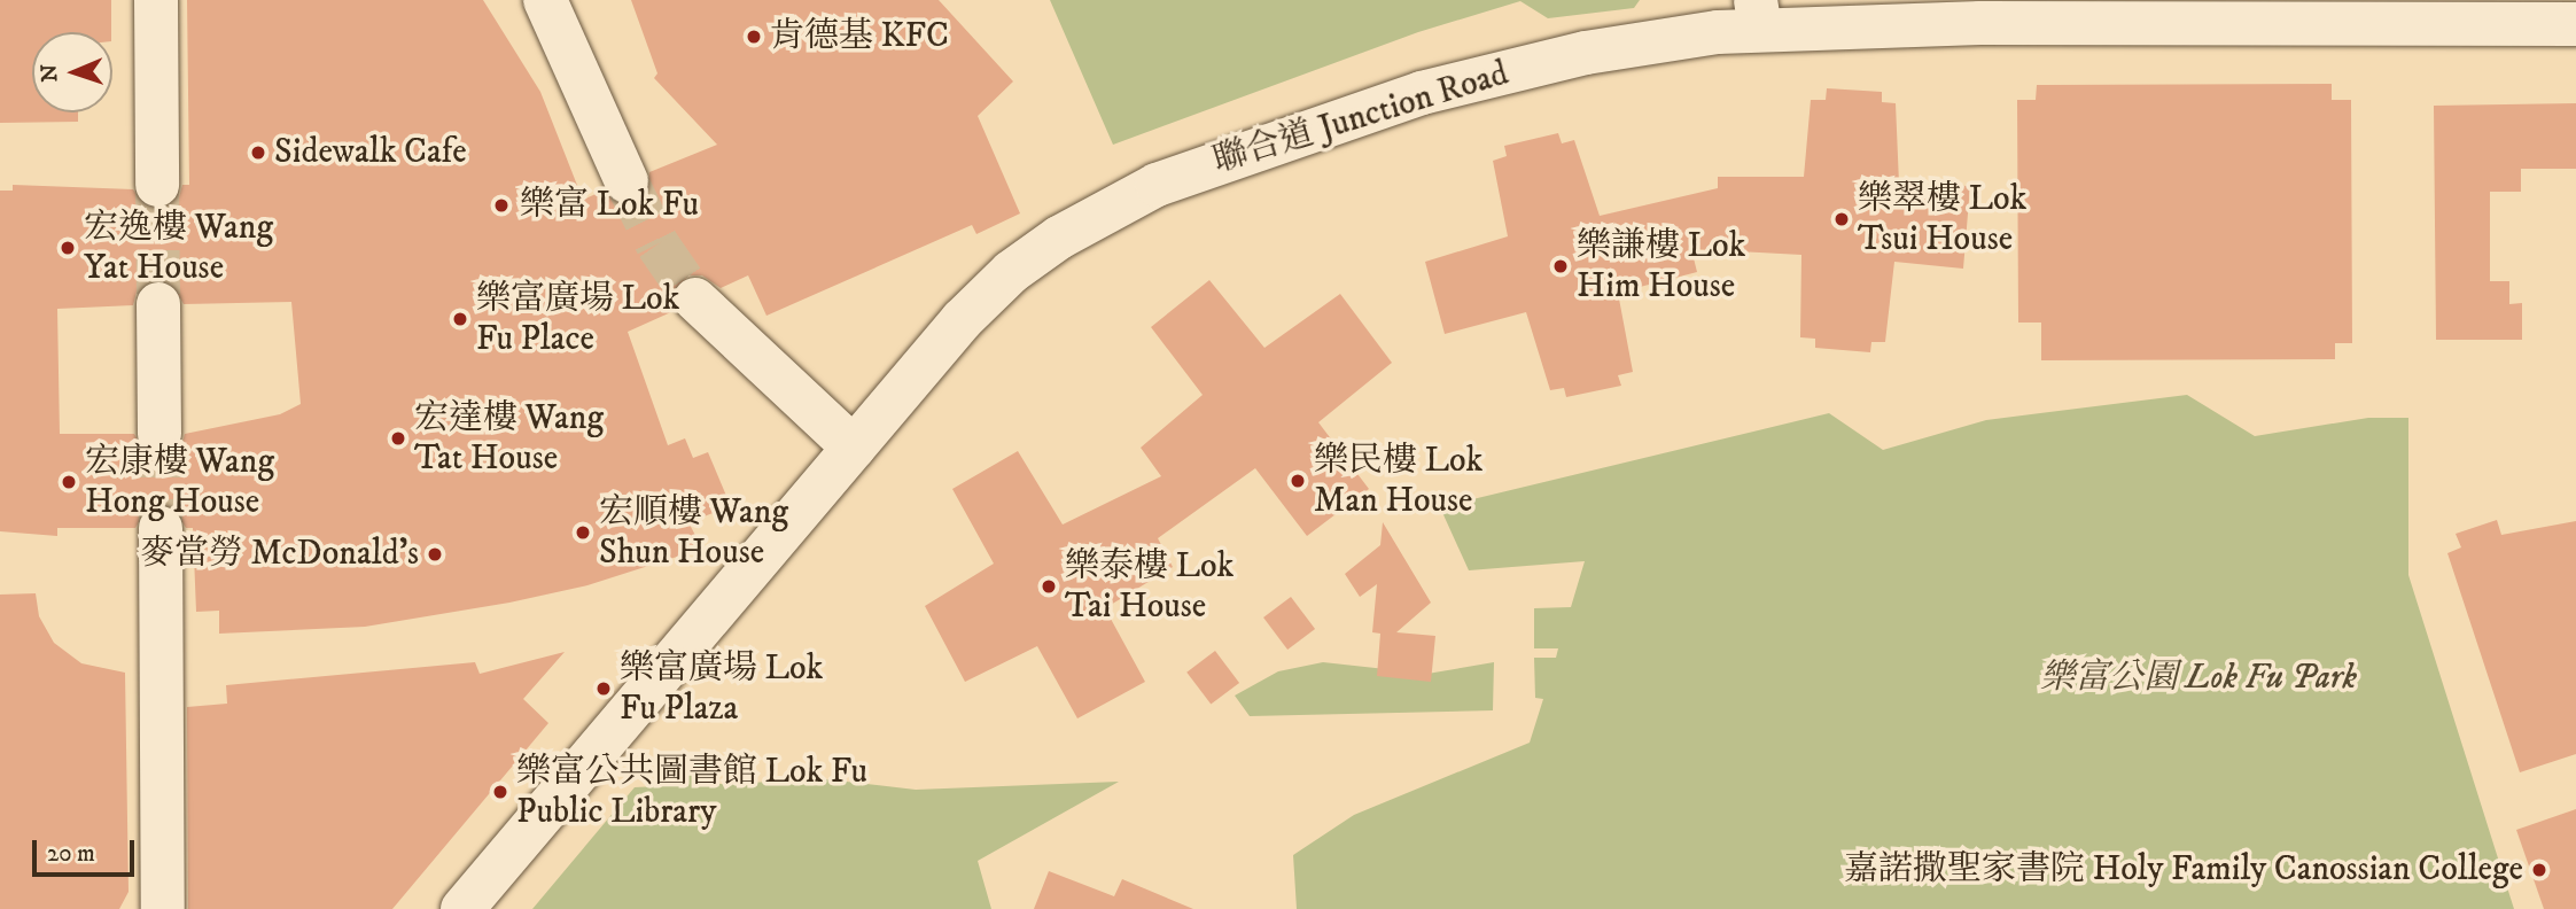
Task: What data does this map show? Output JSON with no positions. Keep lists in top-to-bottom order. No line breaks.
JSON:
{"streets":{"main road":["聯合道 Junction Road"]},"parks":["樂富公園 Lok Fu Park"],"places":["肯德基 KFC","Sidewalk Cafe","樂富 Lok Fu","樂翠樓 Lok Tsui House","宏逸樓 Wang Yat House","樂謙樓 Lok Him House","樂富廣場 Lok Fu Place","宏達樓 Wang Tat House","樂民樓 Lok Man House","宏康樓 Wang Hong House","宏順樓 Wang Shun House","麥當勞 McDonald's","樂泰樓 Lok Tai House","樂富廣場 Lok Fu Plaza","樂富公共圖書館 Lok Fu Public Library","嘉諾撒聖家書院 Holy Family Canossian College"],"scale_bar":"20 m","north":"left"}
